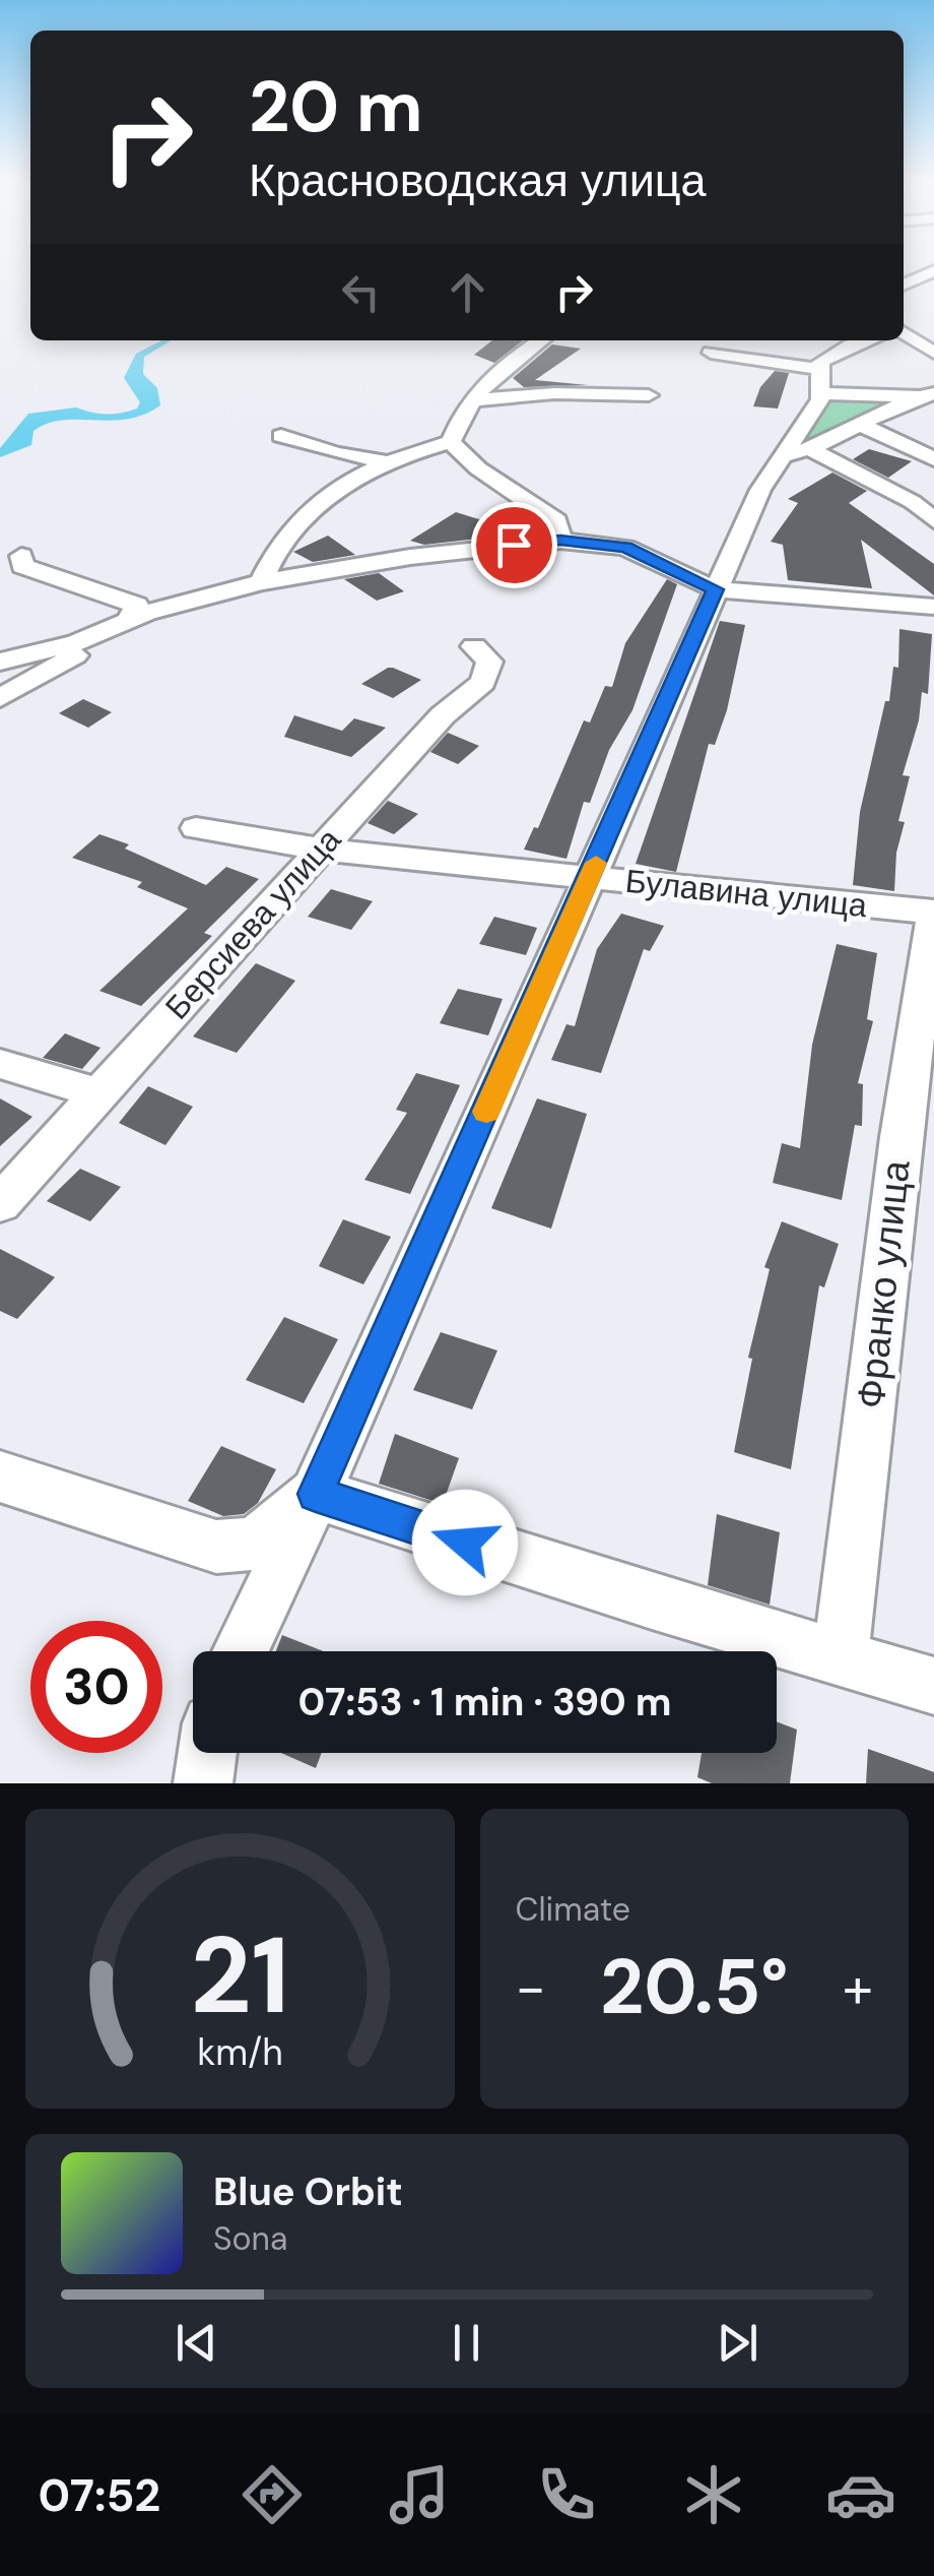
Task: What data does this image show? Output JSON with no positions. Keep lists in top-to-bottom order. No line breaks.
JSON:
{"streets":{"street":["Булавина улица","Берсиева улица","Франко улица"]},"crossings":[["Булавина улица","Берсиева улица"],["Булавина улица","Франко улица"]],"page":{"turn":["20 m","Красноводская улица"],"limit":"30","trip":"07:53 · 1 min · 390 m","tile":"Climate","heat":["−","20.5°","+"],"song":["Blue Orbit","Sona"],"tabs":"07:52","gauge":["21","km/h"]}}
